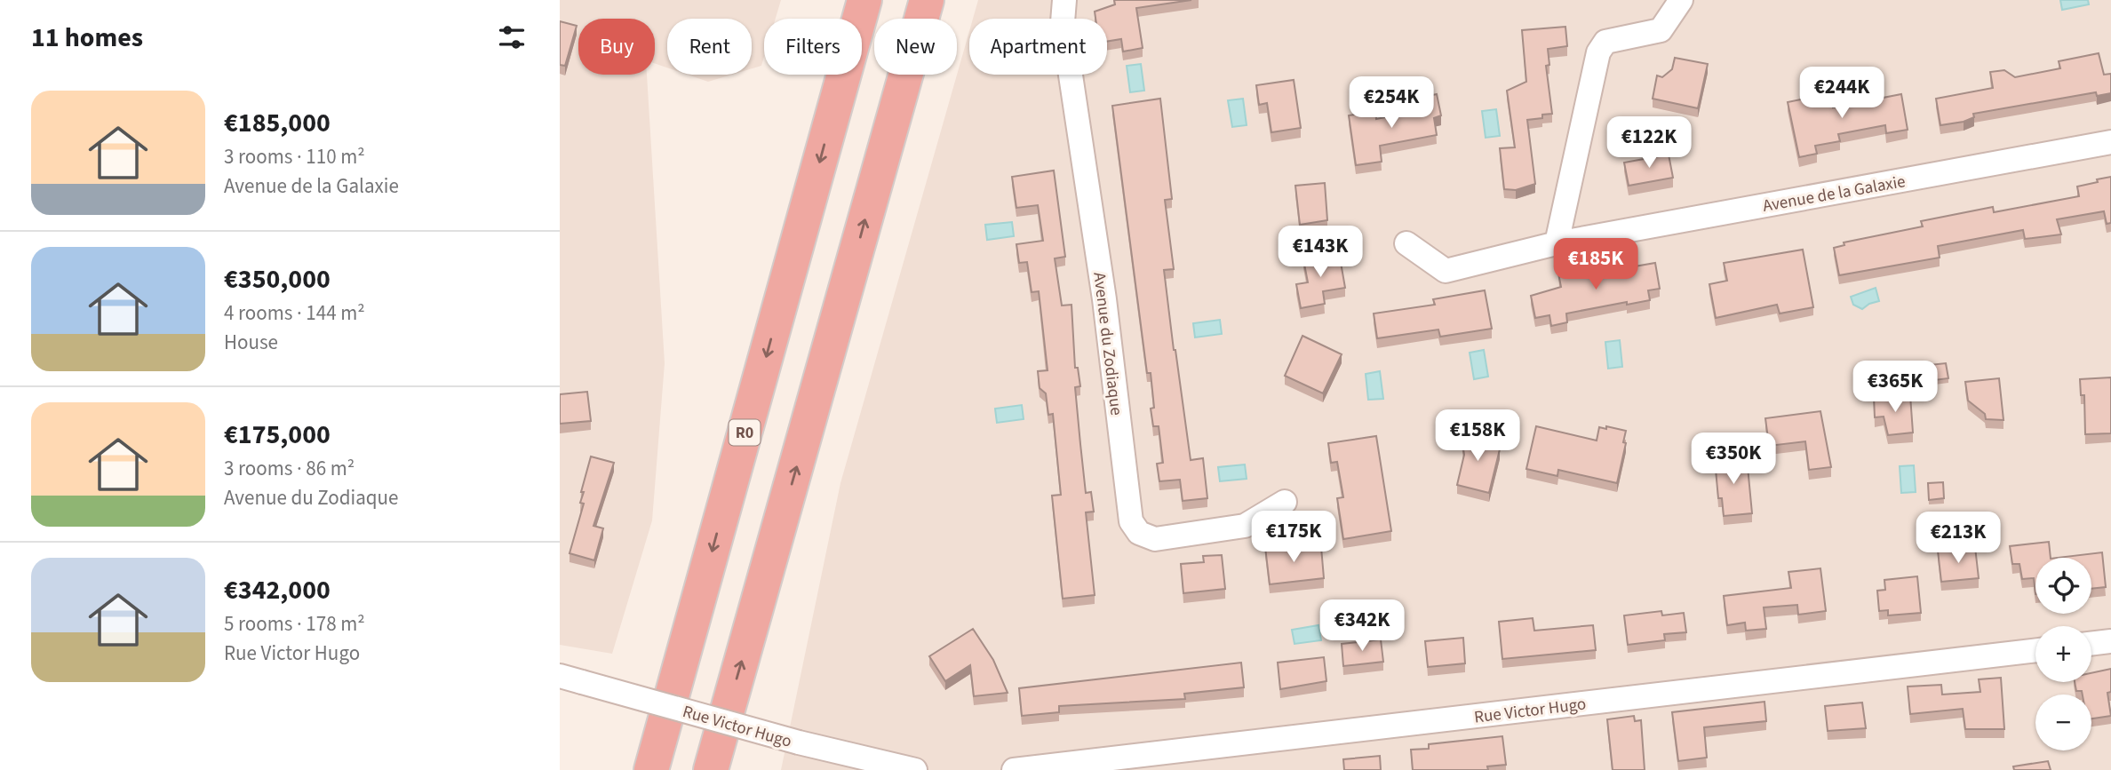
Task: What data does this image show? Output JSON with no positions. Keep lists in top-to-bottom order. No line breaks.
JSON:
{"streets":{"highway":["R0"],"street":["Avenue de la Galaxie","Avenue du Zodiaque","Rue Victor Hugo"]},"page":{"heading":"11 homes","chip":["Buy","Rent","Filters","New","Apartment"],"price":["€244K","€254K","€122K","€143K","€185K","€365K","€158K","€350K","€175K","€213K","€342K"],"list":[{"name":"€185,000","note":"3 rooms · 110 m² · Avenue de la Galaxie"},{"name":"€350,000","note":"4 rooms · 144 m² · House"},{"name":"€175,000","note":"3 rooms · 86 m² · Avenue du Zodiaque"},{"name":"€342,000","note":"5 rooms · 178 m² · Rue Victor Hugo"}],"map_buttons":["+","−"]}}
